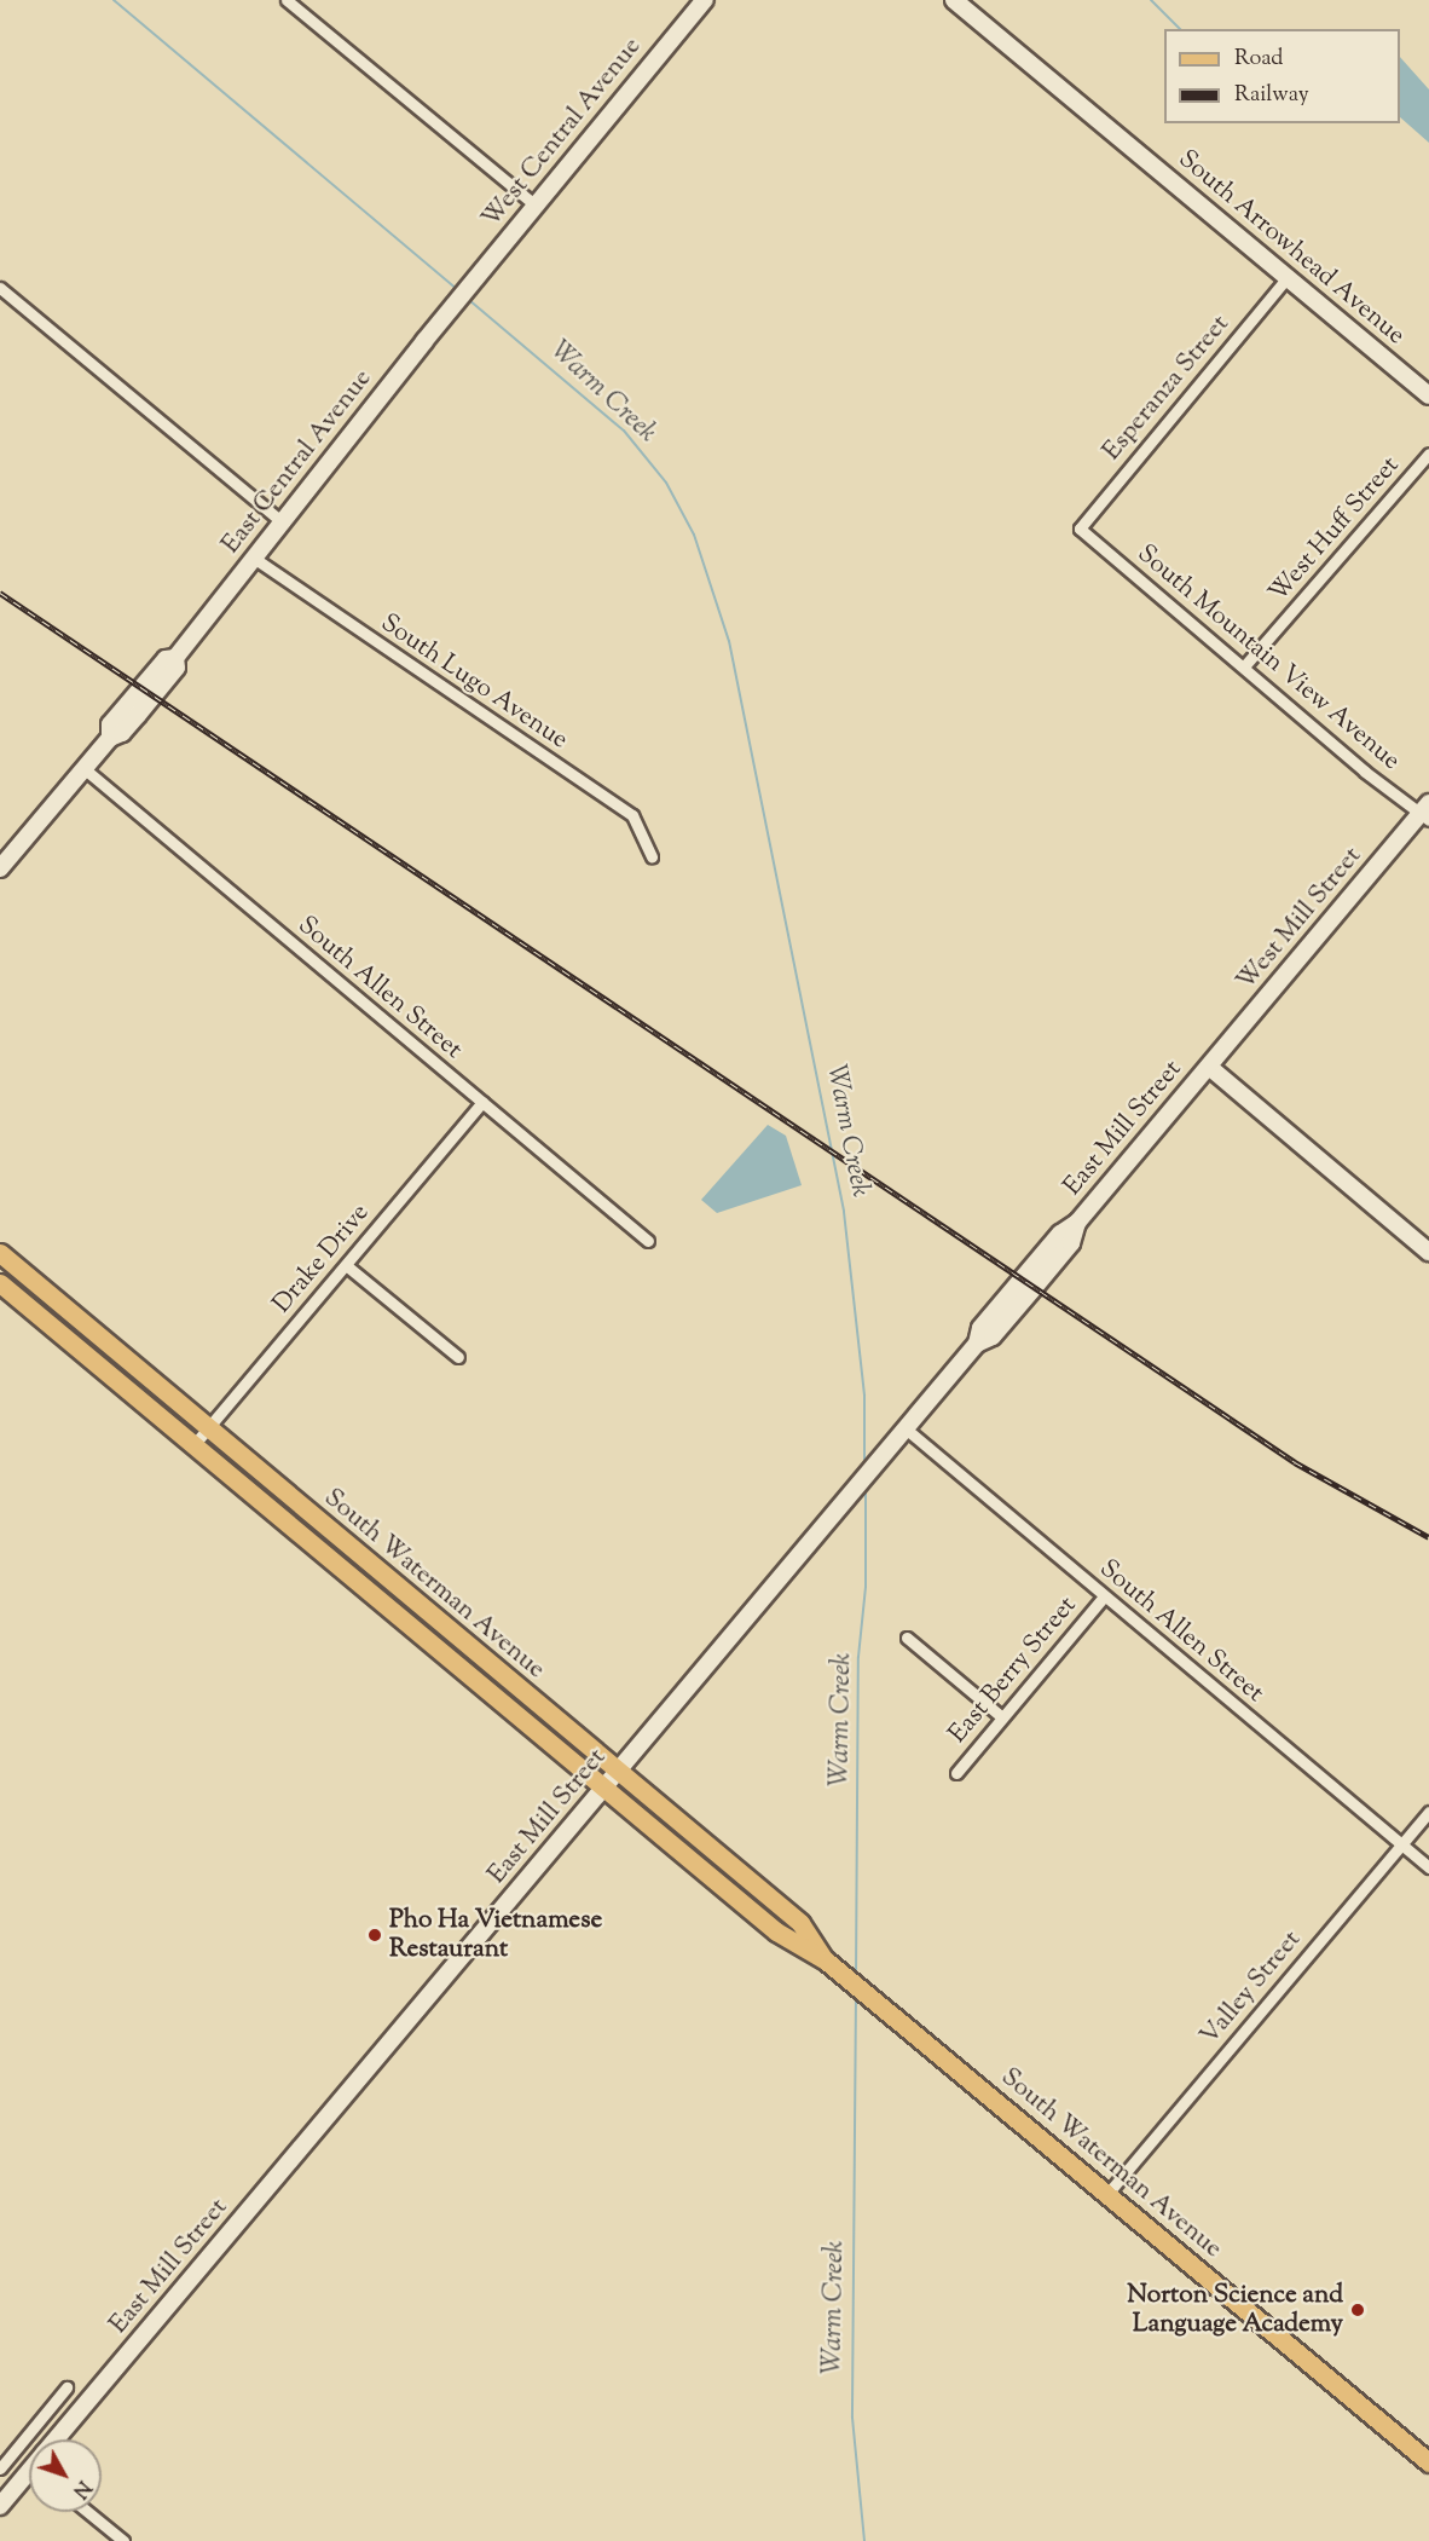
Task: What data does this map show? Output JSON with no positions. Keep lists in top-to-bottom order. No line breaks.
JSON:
{"streets":{"main road":["West Central Avenue","South Arrowhead Avenue","East Central Avenue","West Mill Street","East Mill Street","South Waterman Avenue"],"street":["Esperanza Street","West Huff Street","South Mountain View Avenue","South Lugo Avenue","South Allen Street","Drake Drive","East Berry Street","Valley Street"]},"crossings":[["West Central Avenue","East Central Avenue"],["South Arrowhead Avenue","Esperanza Street"],["Esperanza Street","South Mountain View Avenue"],["East Central Avenue","South Lugo Avenue"],["East Central Avenue","South Allen Street"],["West Huff Street","South Mountain View Avenue"],["South Mountain View Avenue","West Mill Street"],["West Mill Street","East Mill Street"],["South Allen Street","East Mill Street"],["South Allen Street","Drake Drive"],["South Allen Street","East Berry Street"],["South Allen Street","Valley Street"],["East Mill Street","South Waterman Avenue"],["Drake Drive","South Waterman Avenue"],["South Waterman Avenue","Valley Street"]],"water":["Warm Creek"],"places":["Pho Ha Vietnamese Restaurant","Norton Science and Language Academy"],"legend":["Road","Railway"],"north":"bottom right"}
